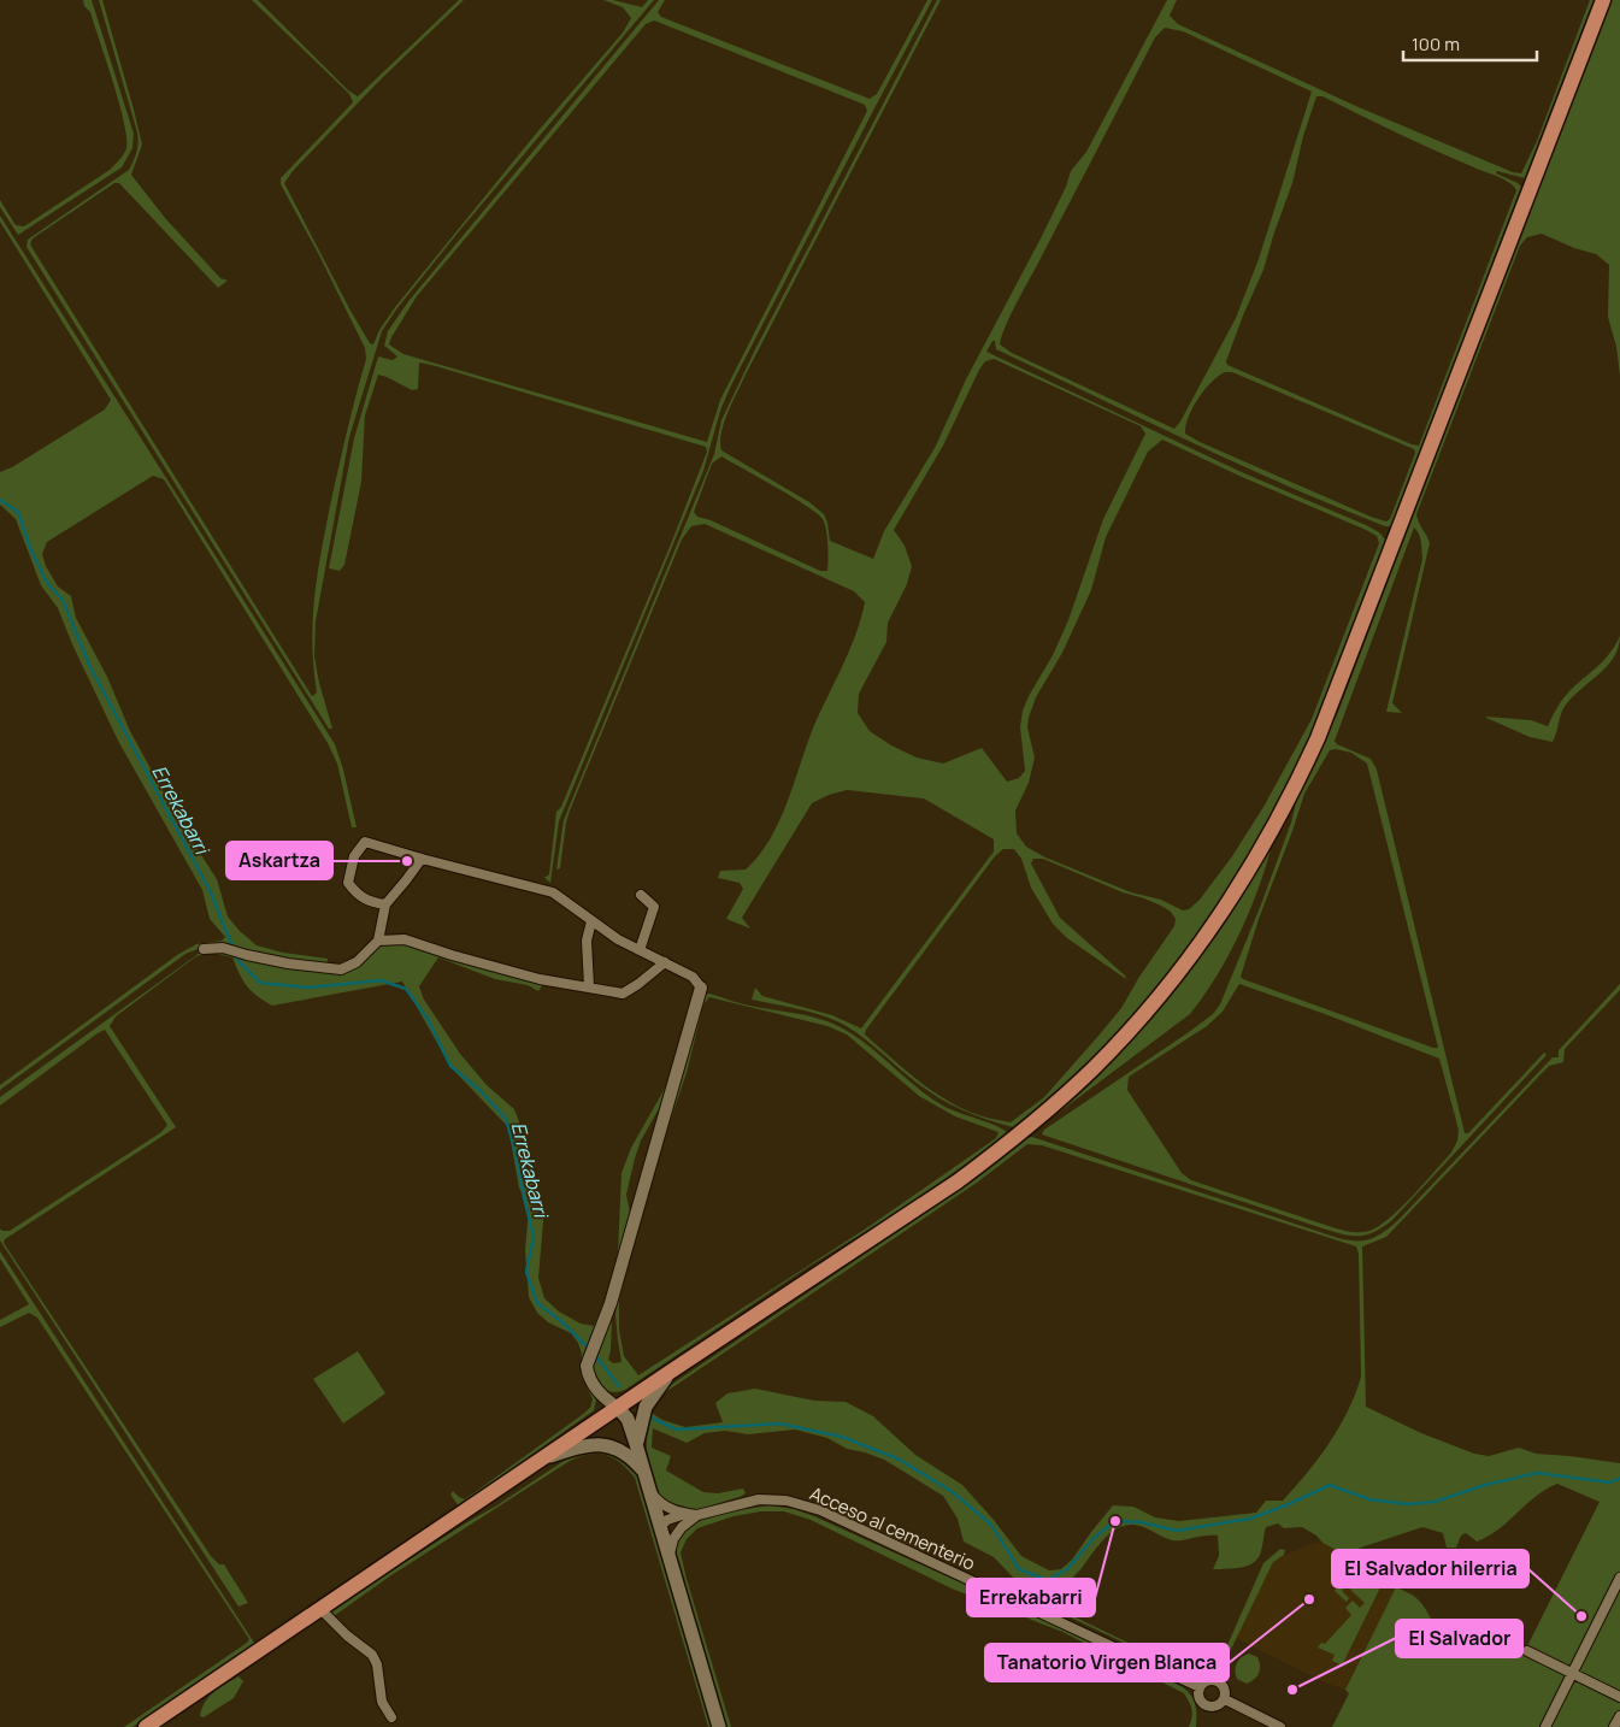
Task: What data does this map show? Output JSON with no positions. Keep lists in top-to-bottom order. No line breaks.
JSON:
{"streets":{"street":["Acceso al cementerio"]},"water":["Errekabarri"],"places":["Askartza","Errekabarri","Tanatorio Virgen Blanca","El Salvador hilerria","El Salvador"],"scale_bar":"100 m"}
